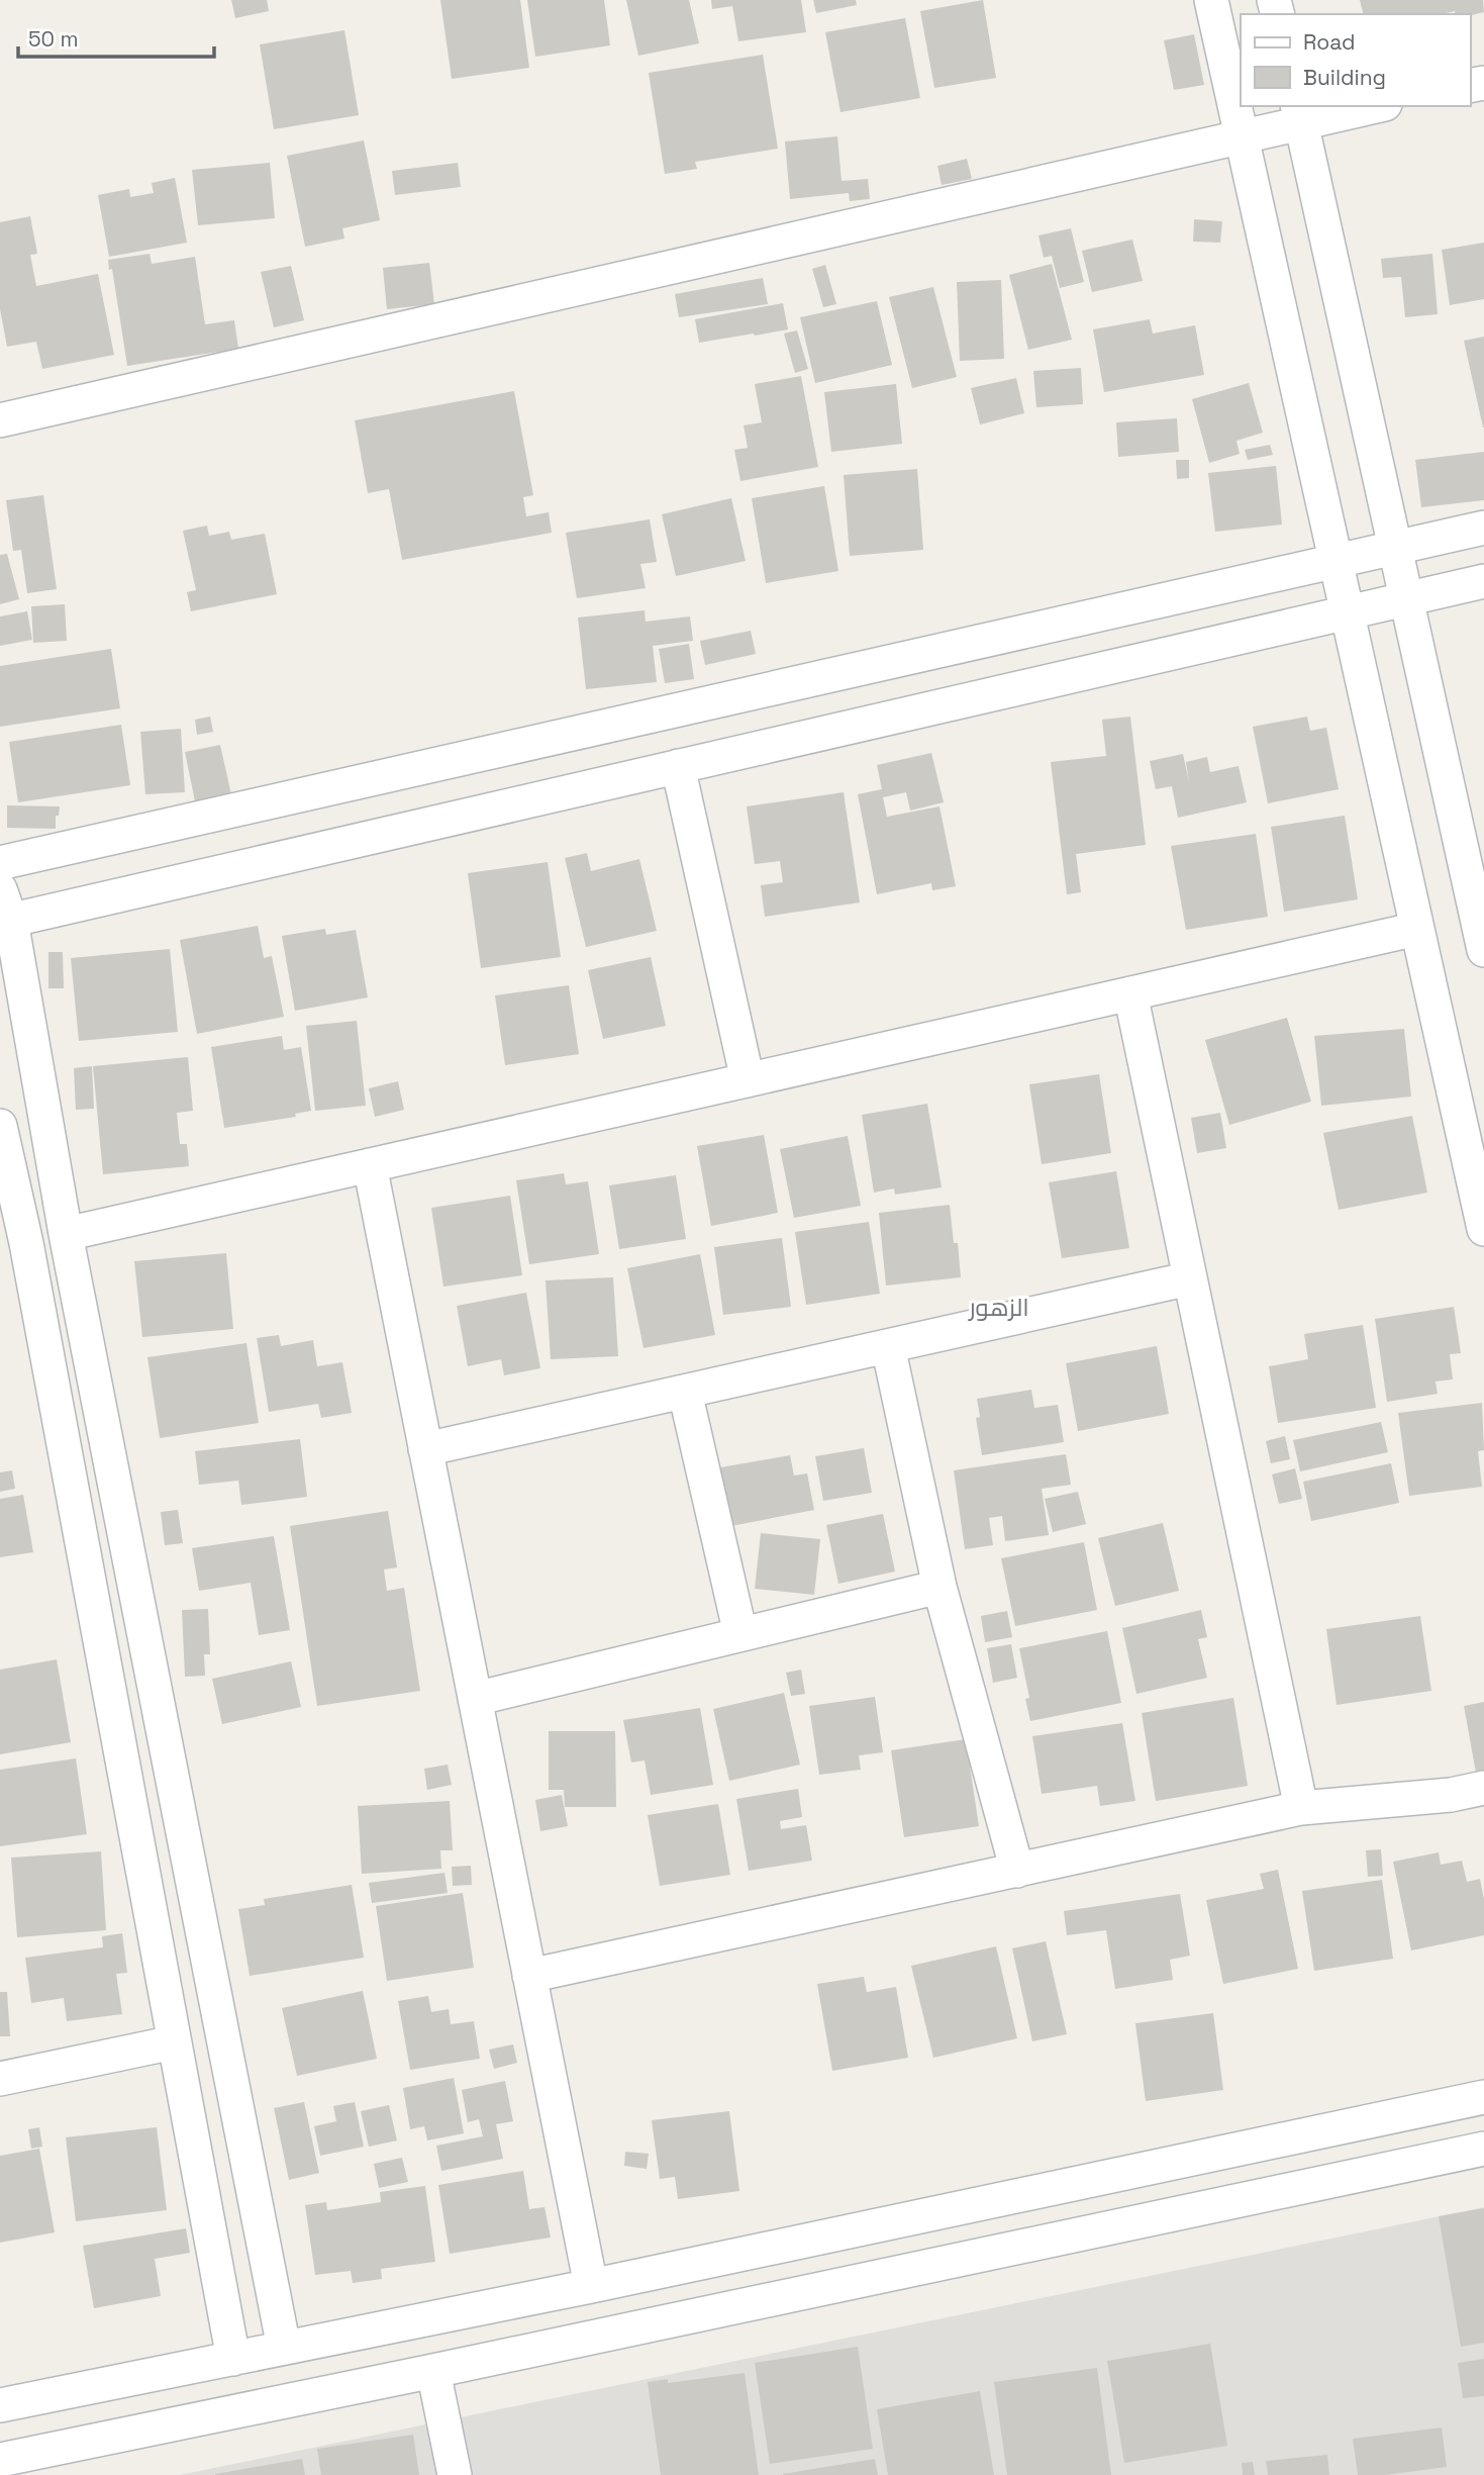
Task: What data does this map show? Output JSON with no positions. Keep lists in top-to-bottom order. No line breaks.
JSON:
{"districts":["الزهور"],"legend":["Road","Building"],"scale_bar":"50 m"}
